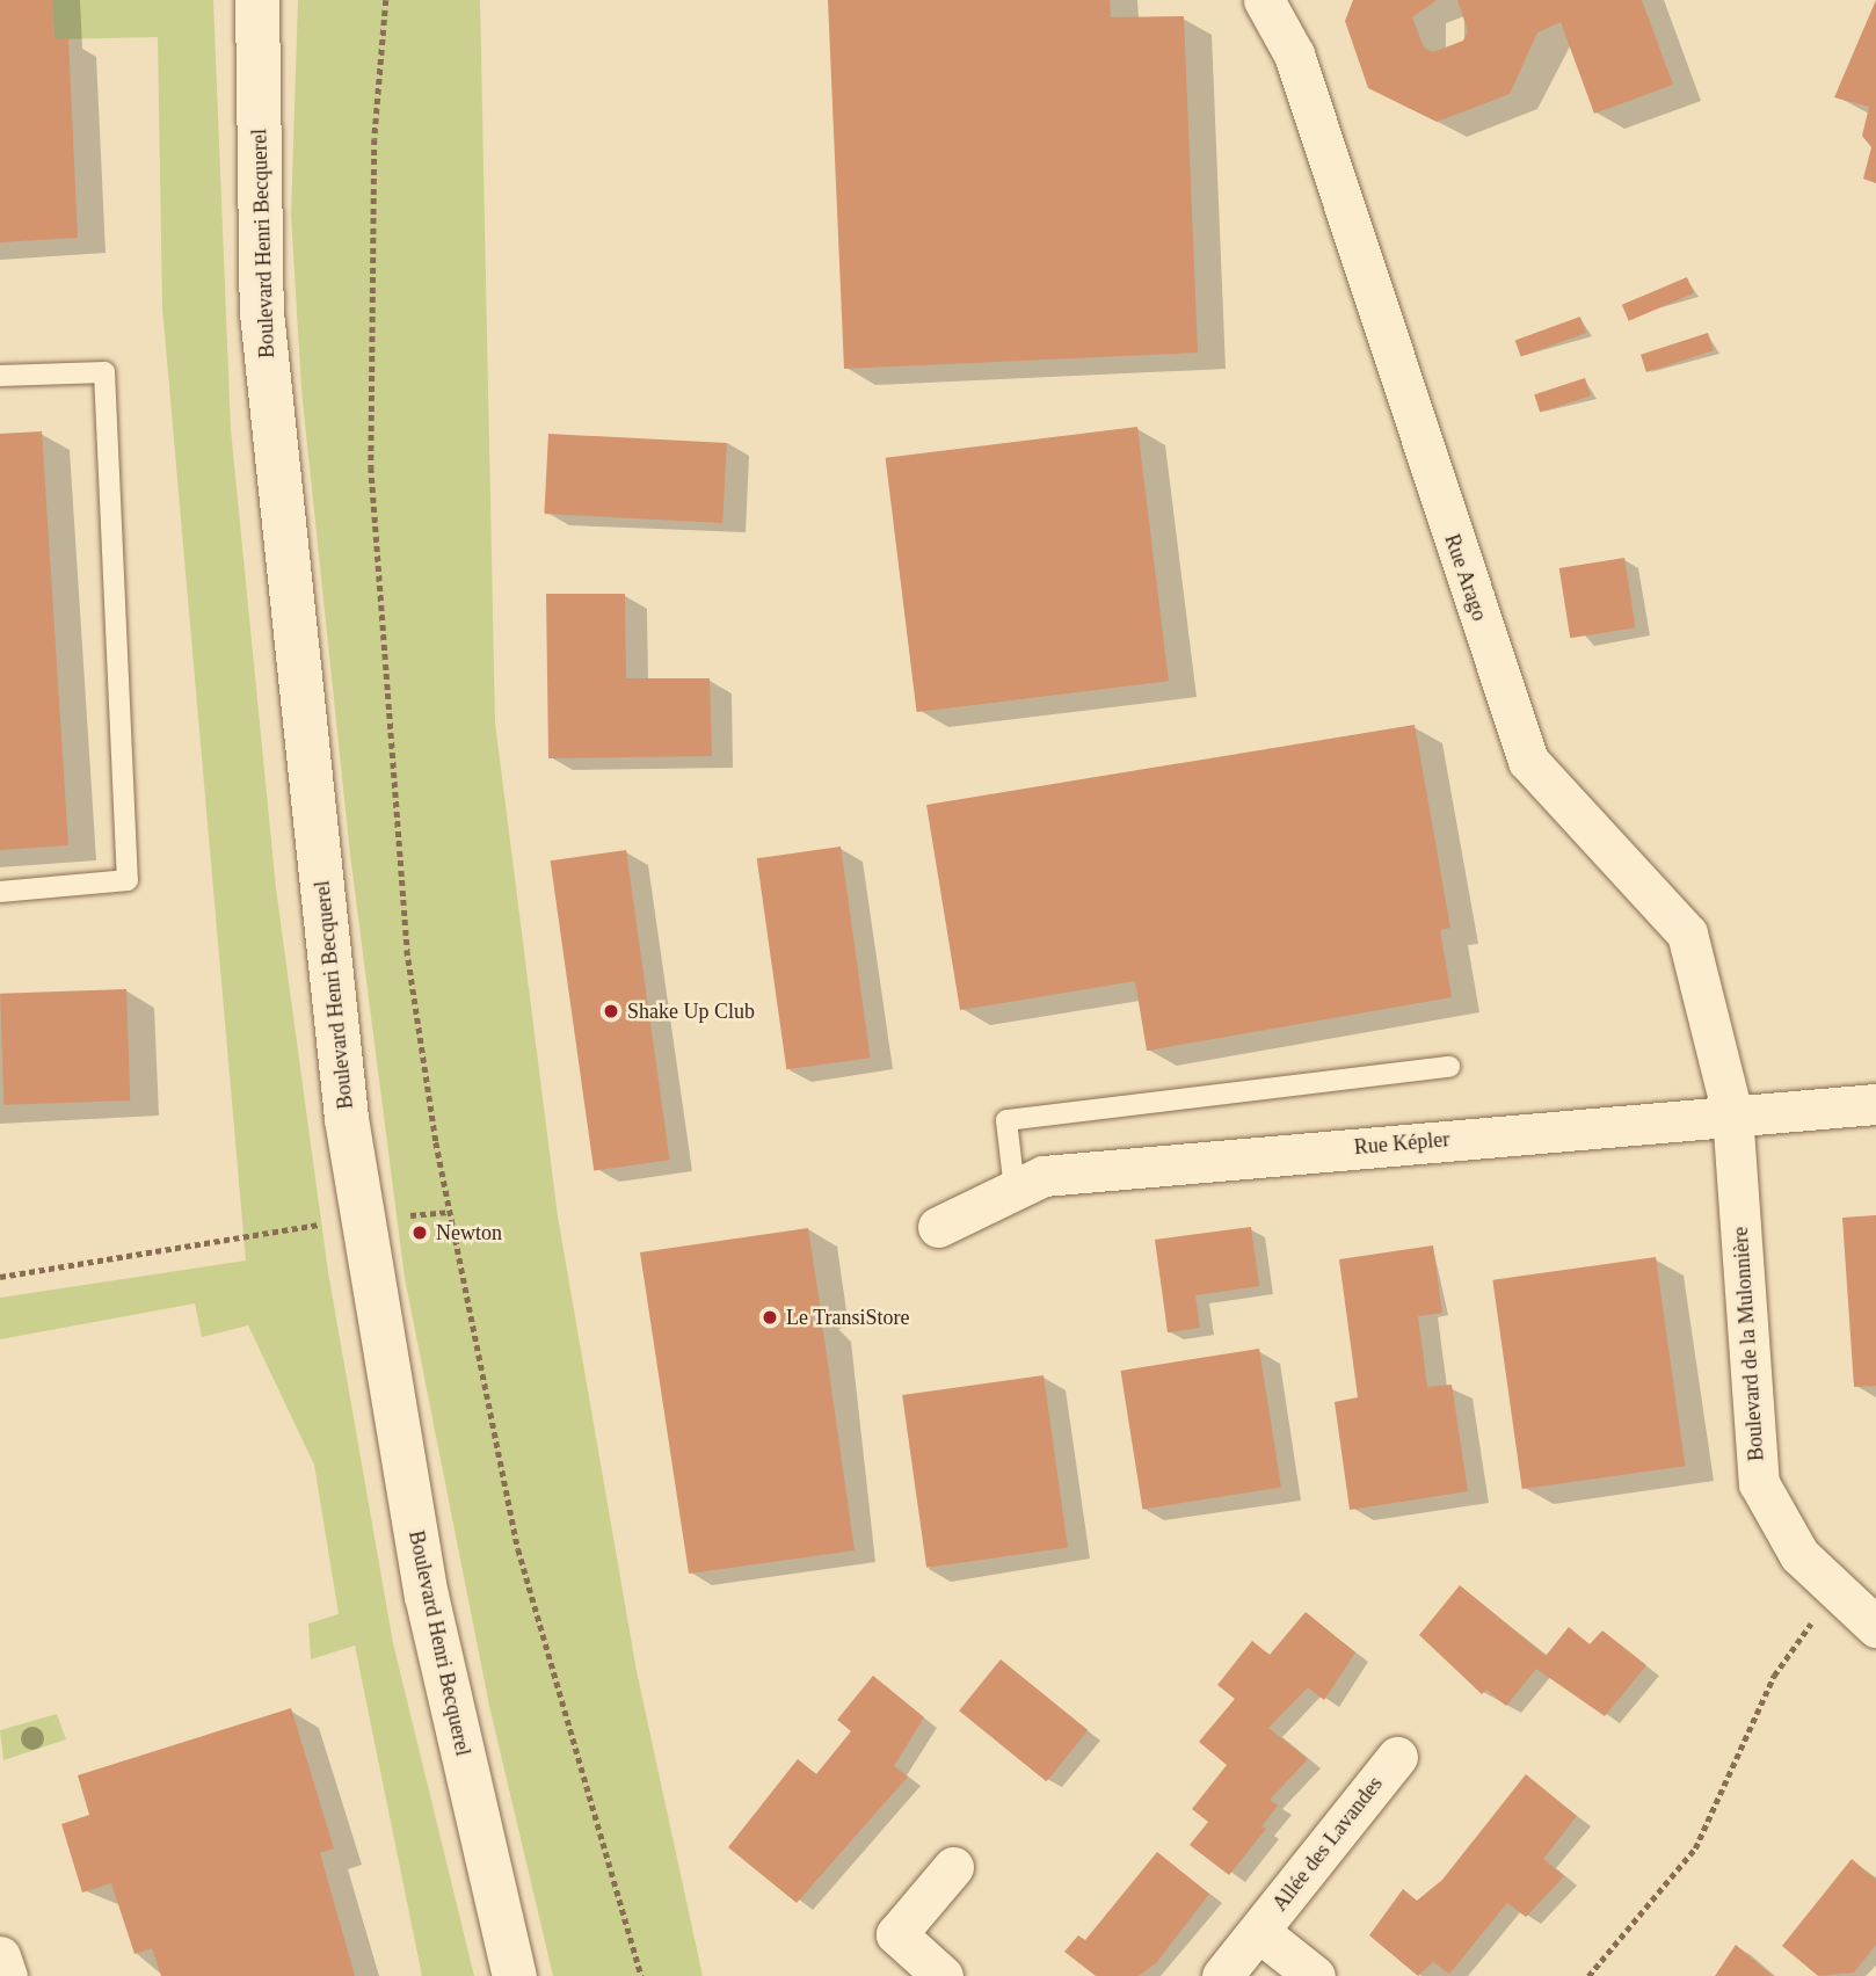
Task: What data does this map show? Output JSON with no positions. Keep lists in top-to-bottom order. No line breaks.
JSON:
{"streets":{"main road":["Boulevard Henri Becquerel"],"street":["Rue Arago","Rue Képler","Boulevard de la Mulonnière","Allée des Lavandes"]},"crossings":[["Rue Arago","Rue Képler"],["Rue Arago","Boulevard de la Mulonnière"],["Rue Képler","Boulevard de la Mulonnière"]],"places":["Shake Up Club","Newton","Le TransiStore"]}
